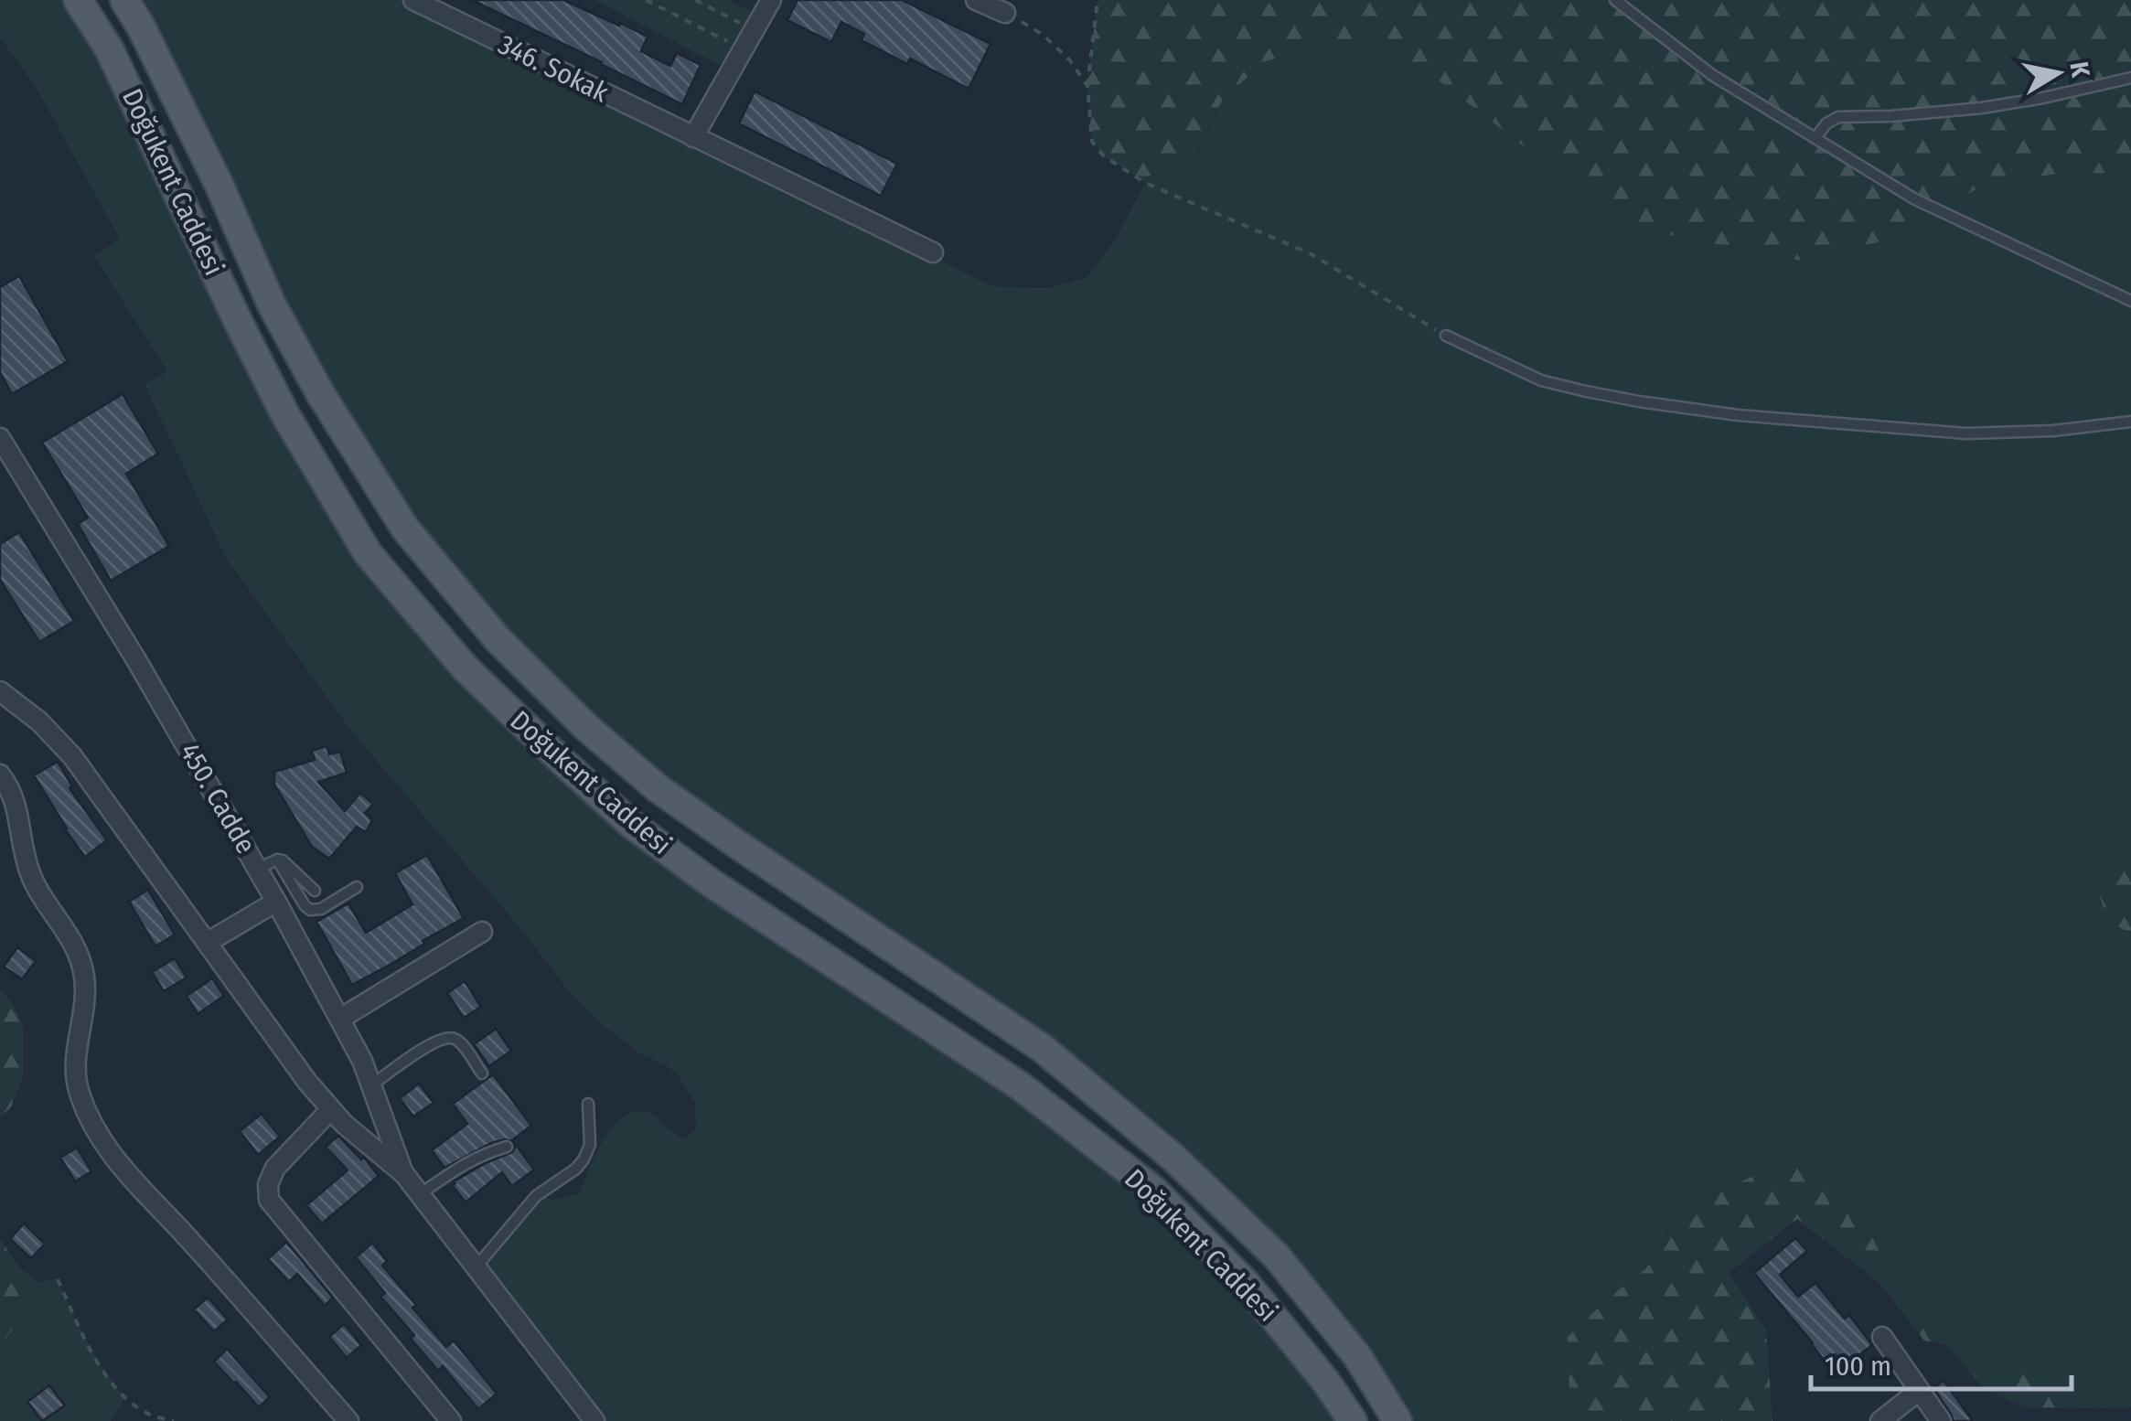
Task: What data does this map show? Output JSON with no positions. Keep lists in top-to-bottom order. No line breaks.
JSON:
{"streets":{"main road":["Doğukent Caddesi"],"street":["346. Sokak","450. Cadde"]},"scale_bar":"100 m","north":"right"}
